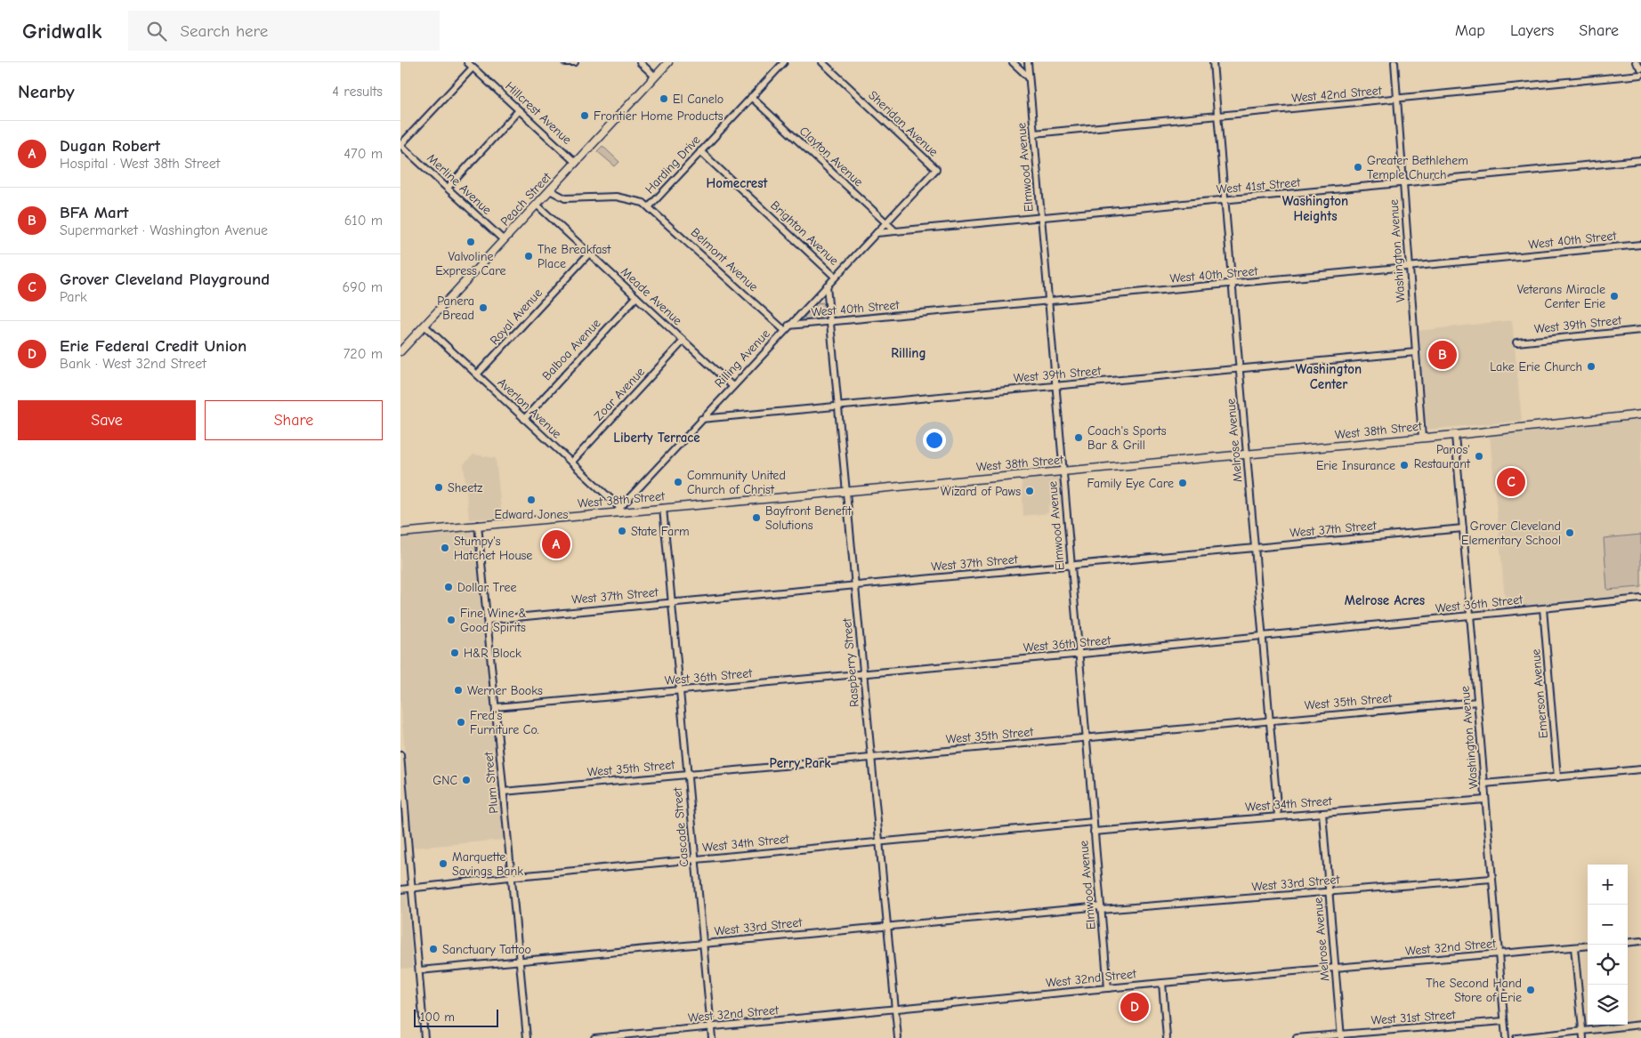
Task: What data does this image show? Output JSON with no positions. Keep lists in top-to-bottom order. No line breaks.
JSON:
{"streets":{"main road":["Peach Street","West 38th Street"],"street":["West 42nd Street","Hillcrest Avenue","Sheridan Avenue","Clayton Avenue","Harding Drive","Elmwood Avenue","Merline Avenue","West 41st Street","Brighton Avenue","West 40th Street","Washington Avenue","Belmont Avenue","Meade Avenue","Royal Avenue","West 39th Street","Balboa Avenue","Rilling Avenue","Zoar Avenue","Averlon Avenue","Melrose Avenue","West 37th Street","West 36th Street","Raspberry Street","Emerson Avenue","West 35th Street","Plum Street","West 34th Street","Cascade Street","West 33rd Street","West 32nd Street","West 31st Street"]},"crossings":[["West 42nd Street","Elmwood Avenue"],["West 42nd Street","Washington Avenue"],["West 42nd Street","Melrose Avenue"],["Hillcrest Avenue","Peach Street"],["Sheridan Avenue","Clayton Avenue"],["Sheridan Avenue","Rilling Avenue"],["Clayton Avenue","Harding Drive"],["Clayton Avenue","West 41st Street"],["Clayton Avenue","Rilling Avenue"],["Harding Drive","Peach Street"],["Harding Drive","Brighton Avenue"],["Harding Drive","Belmont Avenue"],["Elmwood Avenue","West 41st Street"],["Elmwood Avenue","West 40th Street"],["Elmwood Avenue","West 39th Street"],["Elmwood Avenue","West 38th Street"],["Elmwood Avenue","West 37th Street"],["Elmwood Avenue","West 36th Street"],["Elmwood Avenue","West 35th Street"],["Elmwood Avenue","West 34th Street"],["Elmwood Avenue","West 33rd Street"],["Elmwood Avenue","West 32nd Street"],["Merline Avenue","Peach Street"],["West 41st Street","Washington Avenue"],["West 41st Street","Rilling Avenue"],["West 41st Street","Melrose Avenue"],["Peach Street","Meade Avenue"],["Peach Street","Averlon Avenue"],["Brighton Avenue","Rilling Avenue"],["West 40th Street","Washington Avenue"],["West 40th Street","Belmont Avenue"],["West 40th Street","Rilling Avenue"],["West 40th Street","Melrose Avenue"],["West 40th Street","Raspberry Street"],["Washington Avenue","West 39th Street"],["Washington Avenue","West 38th Street"],["Washington Avenue","West 37th Street"],["Washington Avenue","West 36th Street"],["Washington Avenue","West 35th Street"],["Washington Avenue","West 34th Street"],["Washington Avenue","West 33rd Street"],["Washington Avenue","West 32nd Street"],["Washington Avenue","West 31st Street"],["Belmont Avenue","Rilling Avenue"],["Meade Avenue","Royal Avenue"],["Meade Avenue","Balboa Avenue"],["Meade Avenue","Rilling Avenue"],["Meade Avenue","Zoar Avenue"],["Royal Avenue","Averlon Avenue"],["West 39th Street","Rilling Avenue"],["West 39th Street","Melrose Avenue"],["West 39th Street","Raspberry Street"],["Balboa Avenue","Averlon Avenue"],["Rilling Avenue","Averlon Avenue"],["Rilling Avenue","West 38th Street"],["Rilling Avenue","Raspberry Street"],["Zoar Avenue","Averlon Avenue"],["Averlon Avenue","West 38th Street"],["West 38th Street","Melrose Avenue"],["West 38th Street","Raspberry Street"],["West 38th Street","Plum Street"],["West 38th Street","Cascade Street"],["Melrose Avenue","West 37th Street"],["Melrose Avenue","West 36th Street"],["Melrose Avenue","West 35th Street"],["Melrose Avenue","West 34th Street"],["Melrose Avenue","West 33rd Street"],["Melrose Avenue","West 32nd Street"],["Melrose Avenue","West 31st Street"],["West 37th Street","Raspberry Street"],["West 37th Street","Plum Street"],["West 37th Street","Cascade Street"],["West 36th Street","Raspberry Street"],["West 36th Street","Emerson Avenue"],["West 36th Street","Plum Street"],["West 36th Street","Cascade Street"],["Raspberry Street","West 35th Street"],["Raspberry Street","West 34th Street"],["Raspberry Street","West 33rd Street"],["Raspberry Street","West 32nd Street"],["West 35th Street","Plum Street"],["West 35th Street","Cascade Street"],["Plum Street","West 34th Street"],["Plum Street","West 33rd Street"],["West 34th Street","Cascade Street"],["Cascade Street","West 33rd Street"],["Cascade Street","West 32nd Street"]],"districts":["Homecrest","Washington Heights","Rilling","Washington Center","Liberty Terrace","Melrose Acres","Perry Park"],"places":["El Canelo","Frontier Home Products","Greater Bethlehem Temple Church","Valvoline Express Care","The Breakfast Place","Veterans Miracle Center Erie","Panera Bread","Lake Erie Church","Coach's Sports Bar & Grill","Panos' Restaurant","Erie Insurance","Community United Church of Christ","Family Eye Care","Sheetz","Wizard of Paws","Edward Jones","Bayfront Benefit Solutions","State Farm","Grover Cleveland Elementary School","Stumpy's Hatchet House","Dollar Tree","Fine Wine & Good Spirits","H&R Block","Werner Books","Fred's Furniture Co.","GNC","Marquette Savings Bank","Sanctuary Tattoo","The Second Hand Store of Erie"],"scale_bar":"100 m","page":{"header":"Gridwalk","search":"Search here","nav":["Map","Layers","Share"],"heading":["Nearby","4 results"],"list":[{"mark":"A","name":"Dugan Robert","note":"Hospital · West 38th Street","value":"470 m"},{"mark":"B","name":"BFA Mart","note":"Supermarket · Washington Avenue","value":"610 m"},{"mark":"C","name":"Grover Cleveland Playground","note":"Park","value":"690 m"},{"mark":"D","name":"Erie Federal Credit Union","note":"Bank · West 32nd Street","value":"720 m"}],"pins":["B","C","A","D"],"buttons":["Save","Share"],"map_buttons":["+","−"],"scale":"100 m"}}
